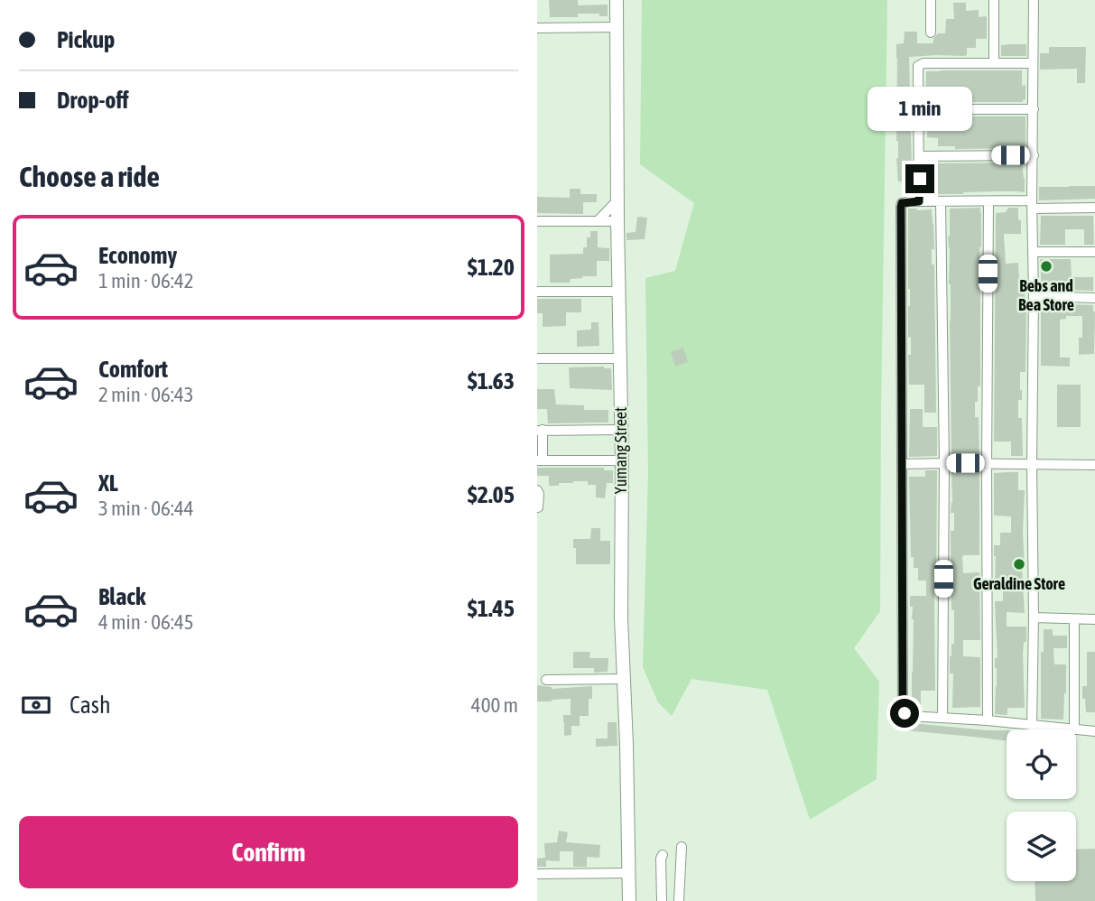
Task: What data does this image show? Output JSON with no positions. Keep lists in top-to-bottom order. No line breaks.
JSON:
{"streets":{"main road":["Yumang Street"]},"places":["Bebs and Bea Store","Geraldine Store"],"page":{"banner":["Pickup","Drop-off"],"bubble":"1 min","heading":"Choose a ride","list":[{"name":"Economy","note":"1 min · 06:42","value":"$1.20"},{"name":"Comfort","note":"2 min · 06:43","value":"$1.63"},{"name":"XL","note":"3 min · 06:44","value":"$2.05"},{"name":"Black","note":"4 min · 06:45","value":"$1.45"}],"pay":["Cash","400 m"],"buttons":"Confirm"}}
